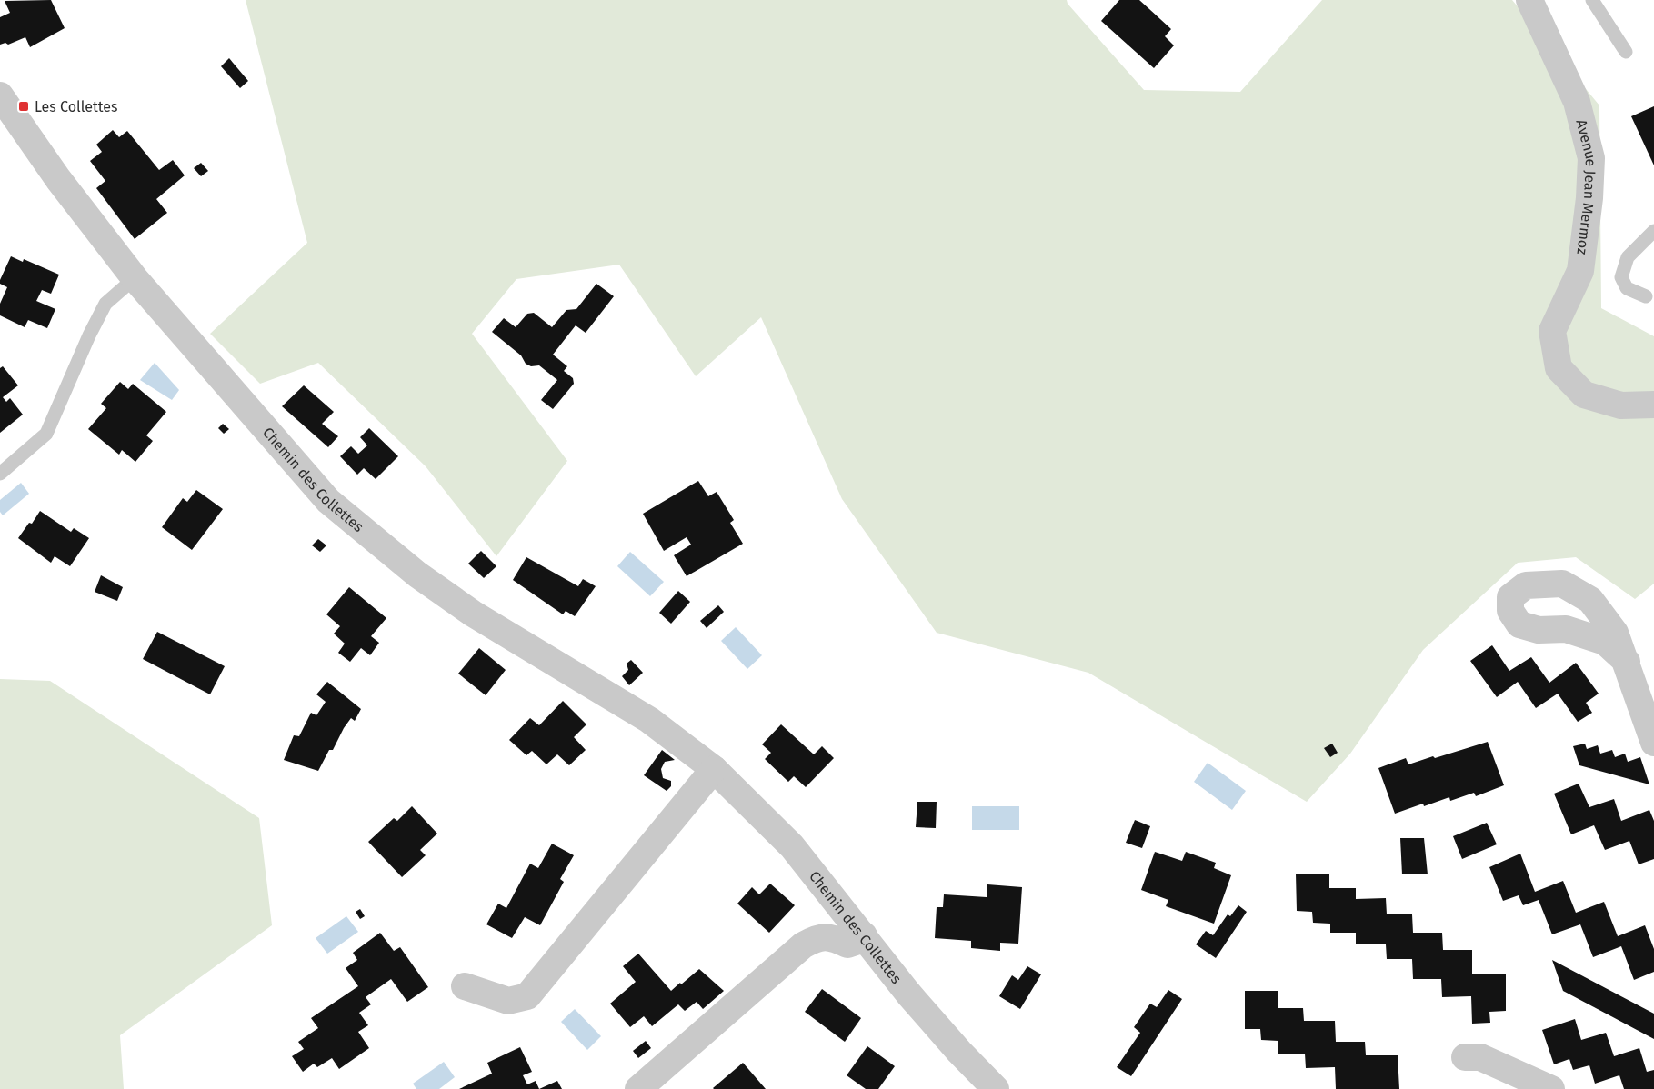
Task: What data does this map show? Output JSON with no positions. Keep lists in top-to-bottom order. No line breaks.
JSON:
{"streets":{"street":["Avenue Jean Mermoz","Chemin des Collettes"]},"places":{"transit":["Les Collettes"]}}
